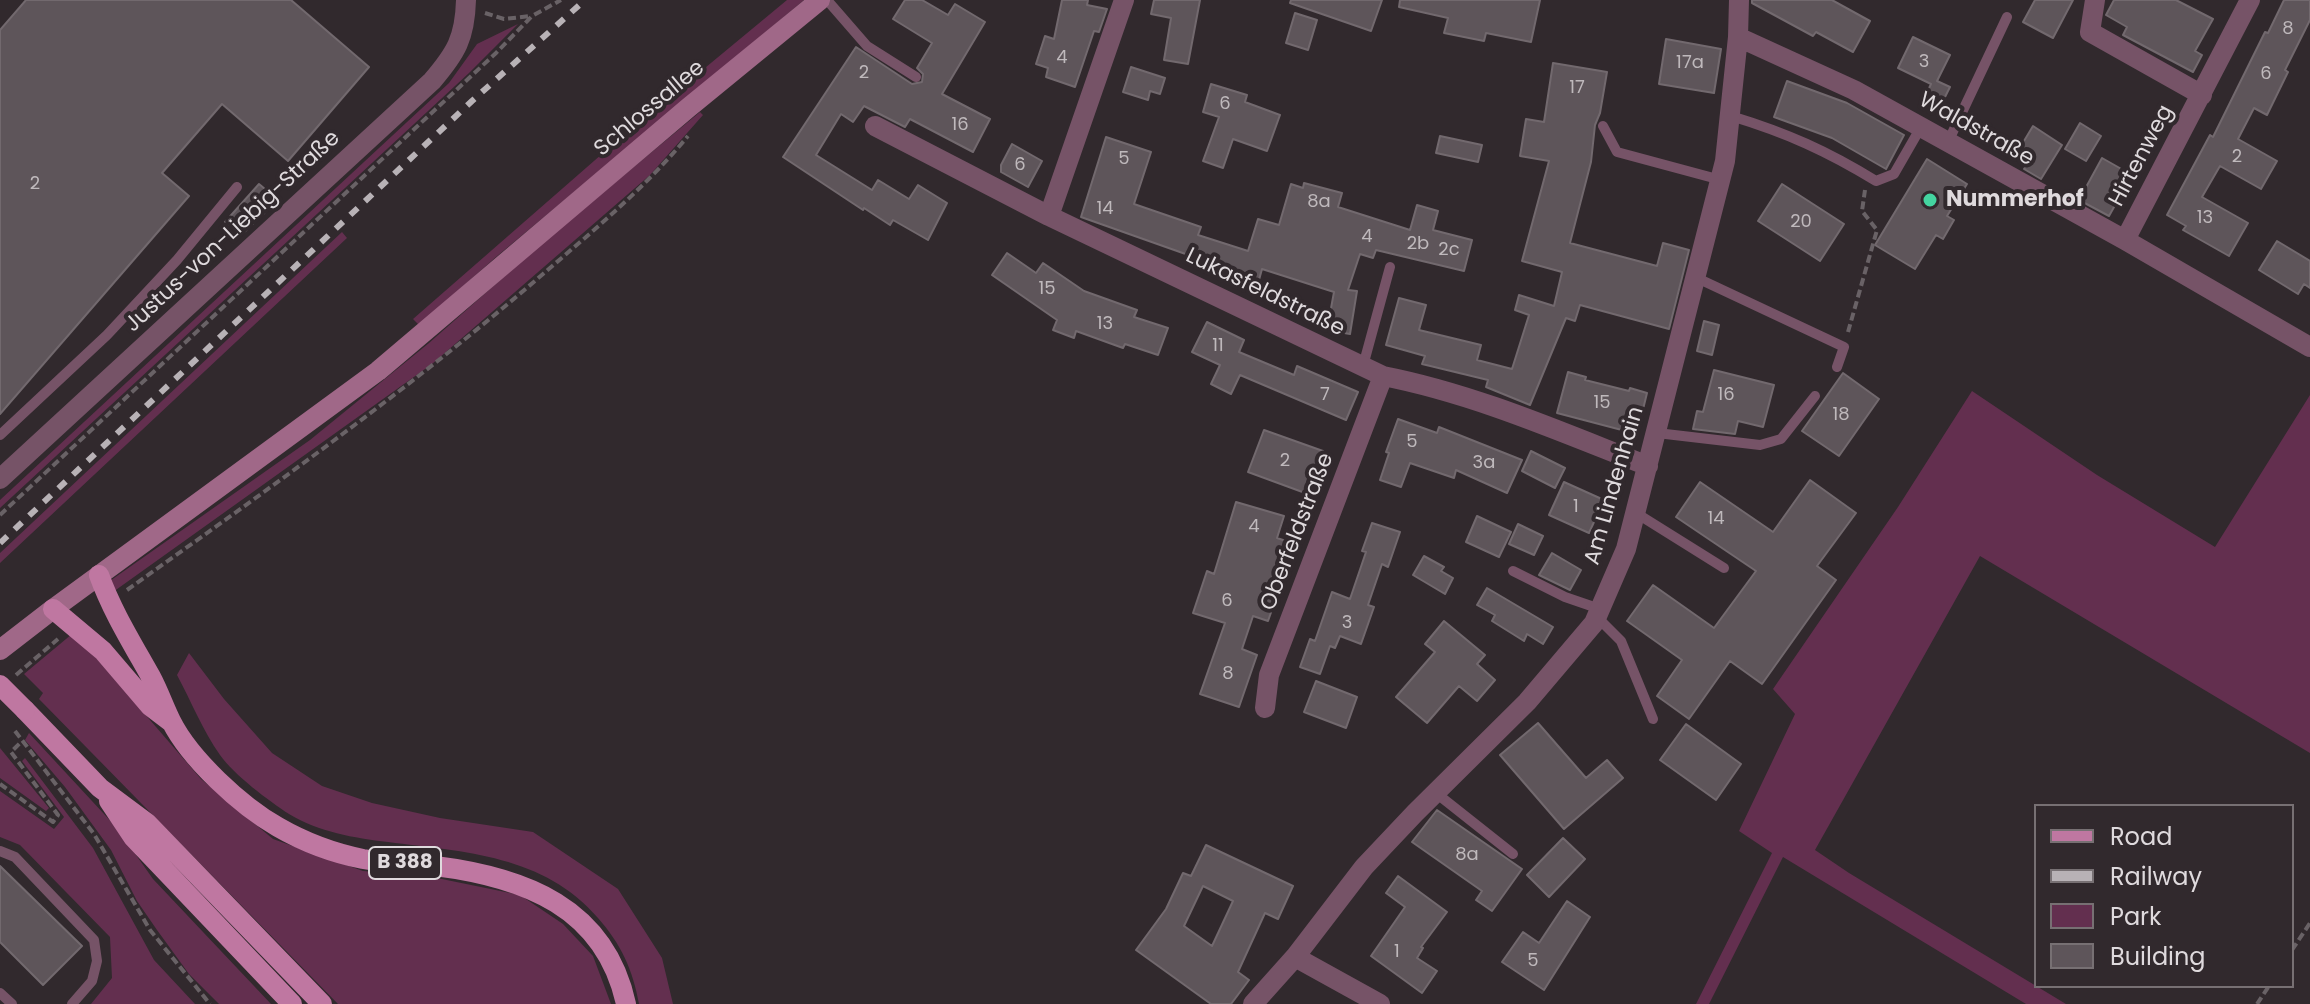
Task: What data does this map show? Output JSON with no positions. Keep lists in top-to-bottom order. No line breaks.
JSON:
{"streets":{"main road":["Schlossallee","B 388"],"street":["Waldstraße","Hirtenweg","Justus-von-Liebig-Straße","Lukasfeldstraße","Am Lindenhain","Oberfeldstraße"]},"crossings":[["Schlossallee","B 388"],["Waldstraße","Hirtenweg"],["Waldstraße","Am Lindenhain"],["Lukasfeldstraße","Am Lindenhain"],["Lukasfeldstraße","Oberfeldstraße"]],"places":["Nummerhof"],"house_numbers":["8","4","3","17a","2","6","17","6","16","2","5","6","2","8a","14","13","20","4","2b","2c","15","13","11","7","16","15","18","5","2","3a","1","14","4","6","3","8","8a","1","5"],"legend":["Road","Railway","Park","Building"]}
